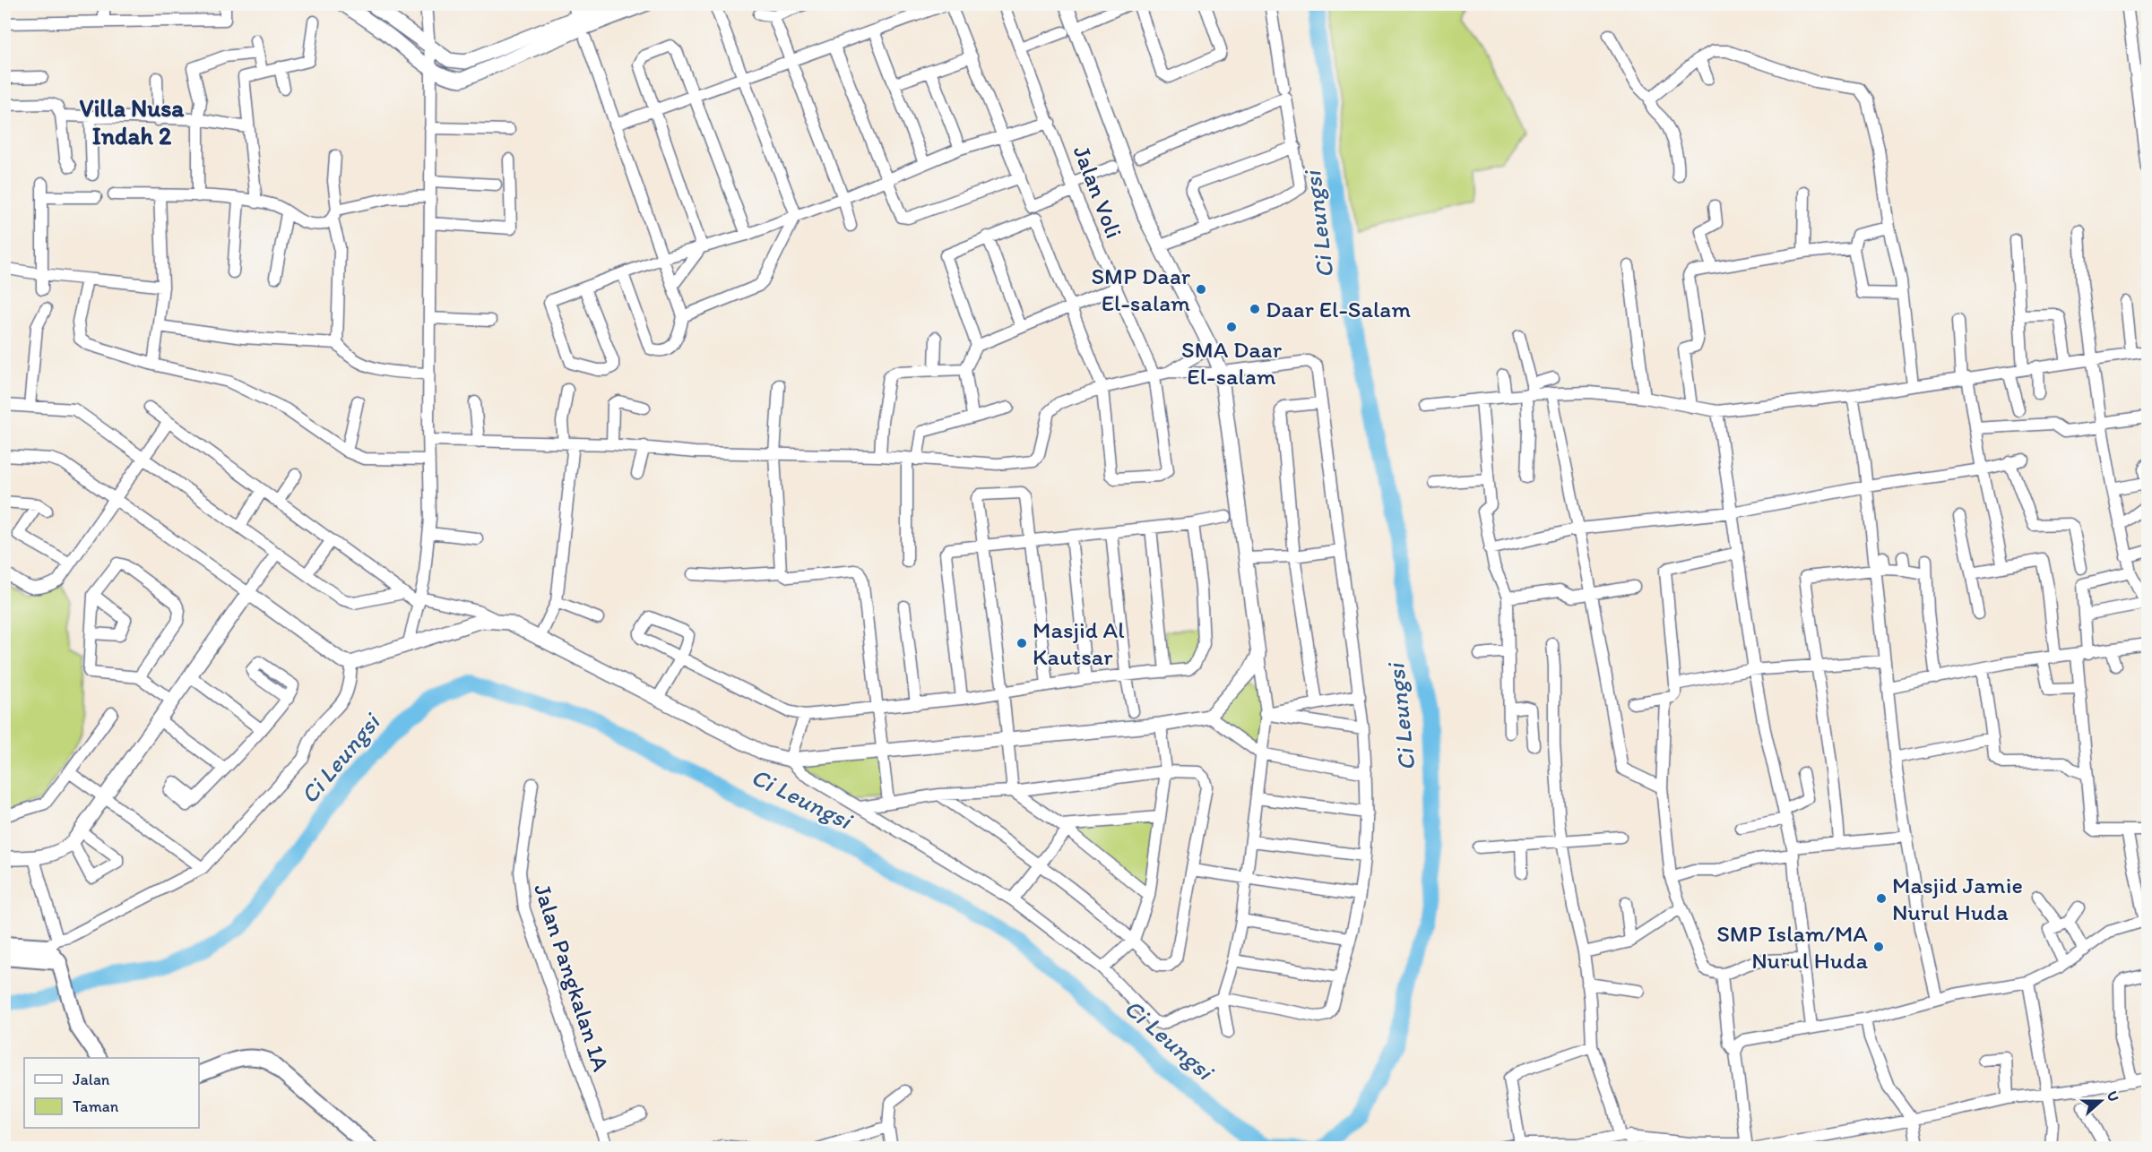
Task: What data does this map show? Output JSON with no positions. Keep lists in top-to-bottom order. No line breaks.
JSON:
{"streets":{"street":["Jalan Voli","Jalan Pangkalan 1A"]},"districts":["Villa Nusa Indah 2"],"water":["Ci Leungsi"],"places":["SMP Daar El-salam","Daar El-Salam","SMA Daar El-salam","Masjid Al Kautsar","Masjid Jamie Nurul Huda","SMP Islam/MA Nurul Huda"],"legend":["Jalan","Taman"],"north":"right"}
